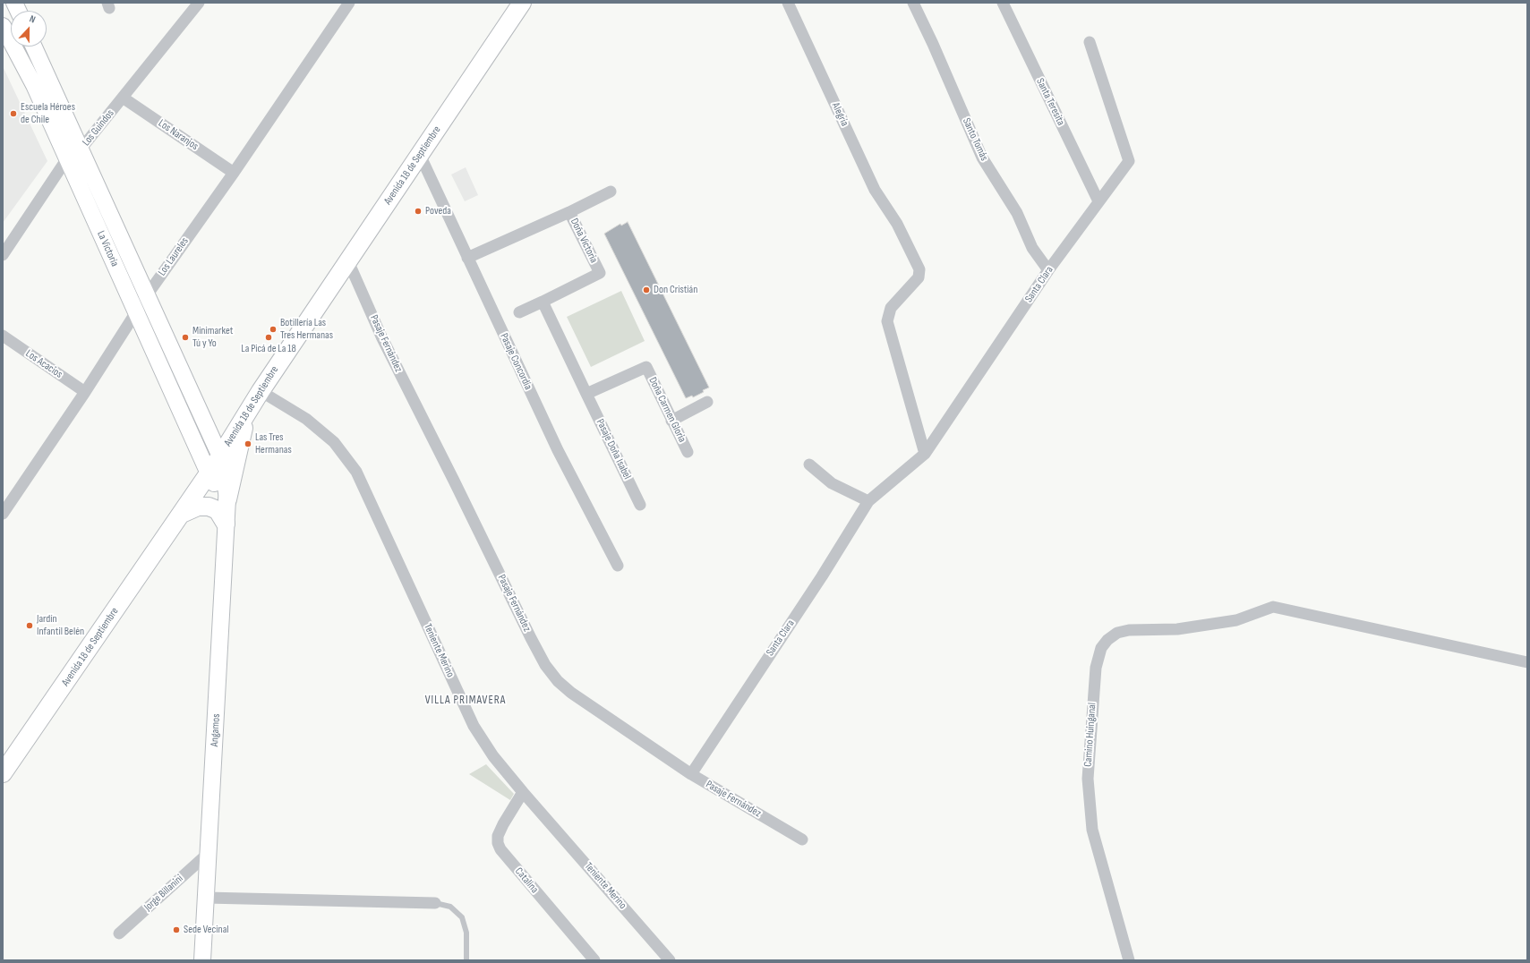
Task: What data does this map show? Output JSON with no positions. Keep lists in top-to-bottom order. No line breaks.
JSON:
{"streets":{"main road":["Avenida 18 de Septiembre"],"street":["Santa Teresita","Alegría","Los Guindos","Los Naranjos","Santo Tomás","Doña Victoria","La Victoria","Los Laureles","Santa Clara","Pasaje Fernández","Pasaje Concordia","Los Acacios","Doña Carmen Gloria","Pasaje Doña Isabel","Teniente Merino","Angamos","Camino Huinganal","Catalina","Jorge Billanini"]},"crossings":[["Santa Teresita","Santa Clara"],["Alegría","Santa Clara"],["Los Guindos","Los Naranjos"],["Los Guindos","La Victoria"],["Los Naranjos","Los Laureles"],["Santo Tomás","Santa Clara"],["Avenida 18 de Septiembre","La Victoria"],["Avenida 18 de Septiembre","Pasaje Fernández"],["Avenida 18 de Septiembre","Pasaje Concordia"],["Avenida 18 de Septiembre","Teniente Merino"],["Avenida 18 de Septiembre","Angamos"],["Doña Victoria","Pasaje Concordia"],["La Victoria","Los Laureles"],["La Victoria","Angamos"],["Los Laureles","Los Acacios"],["Santa Clara","Pasaje Fernández"],["Doña Carmen Gloria","Pasaje Doña Isabel"],["Teniente Merino","Catalina"],["Angamos","Jorge Billanini"]],"districts":["VILLA PRIMAVERA"],"places":["Escuela Héroes de Chile","Poveda","Don Cristián","Botillería Las Tres Hermanas","Minimarket Tú y Yo","La Picá de La 18","Las Tres Hermanas","Jardín Infantil Belén","Sede Vecinal"],"north":"top"}
